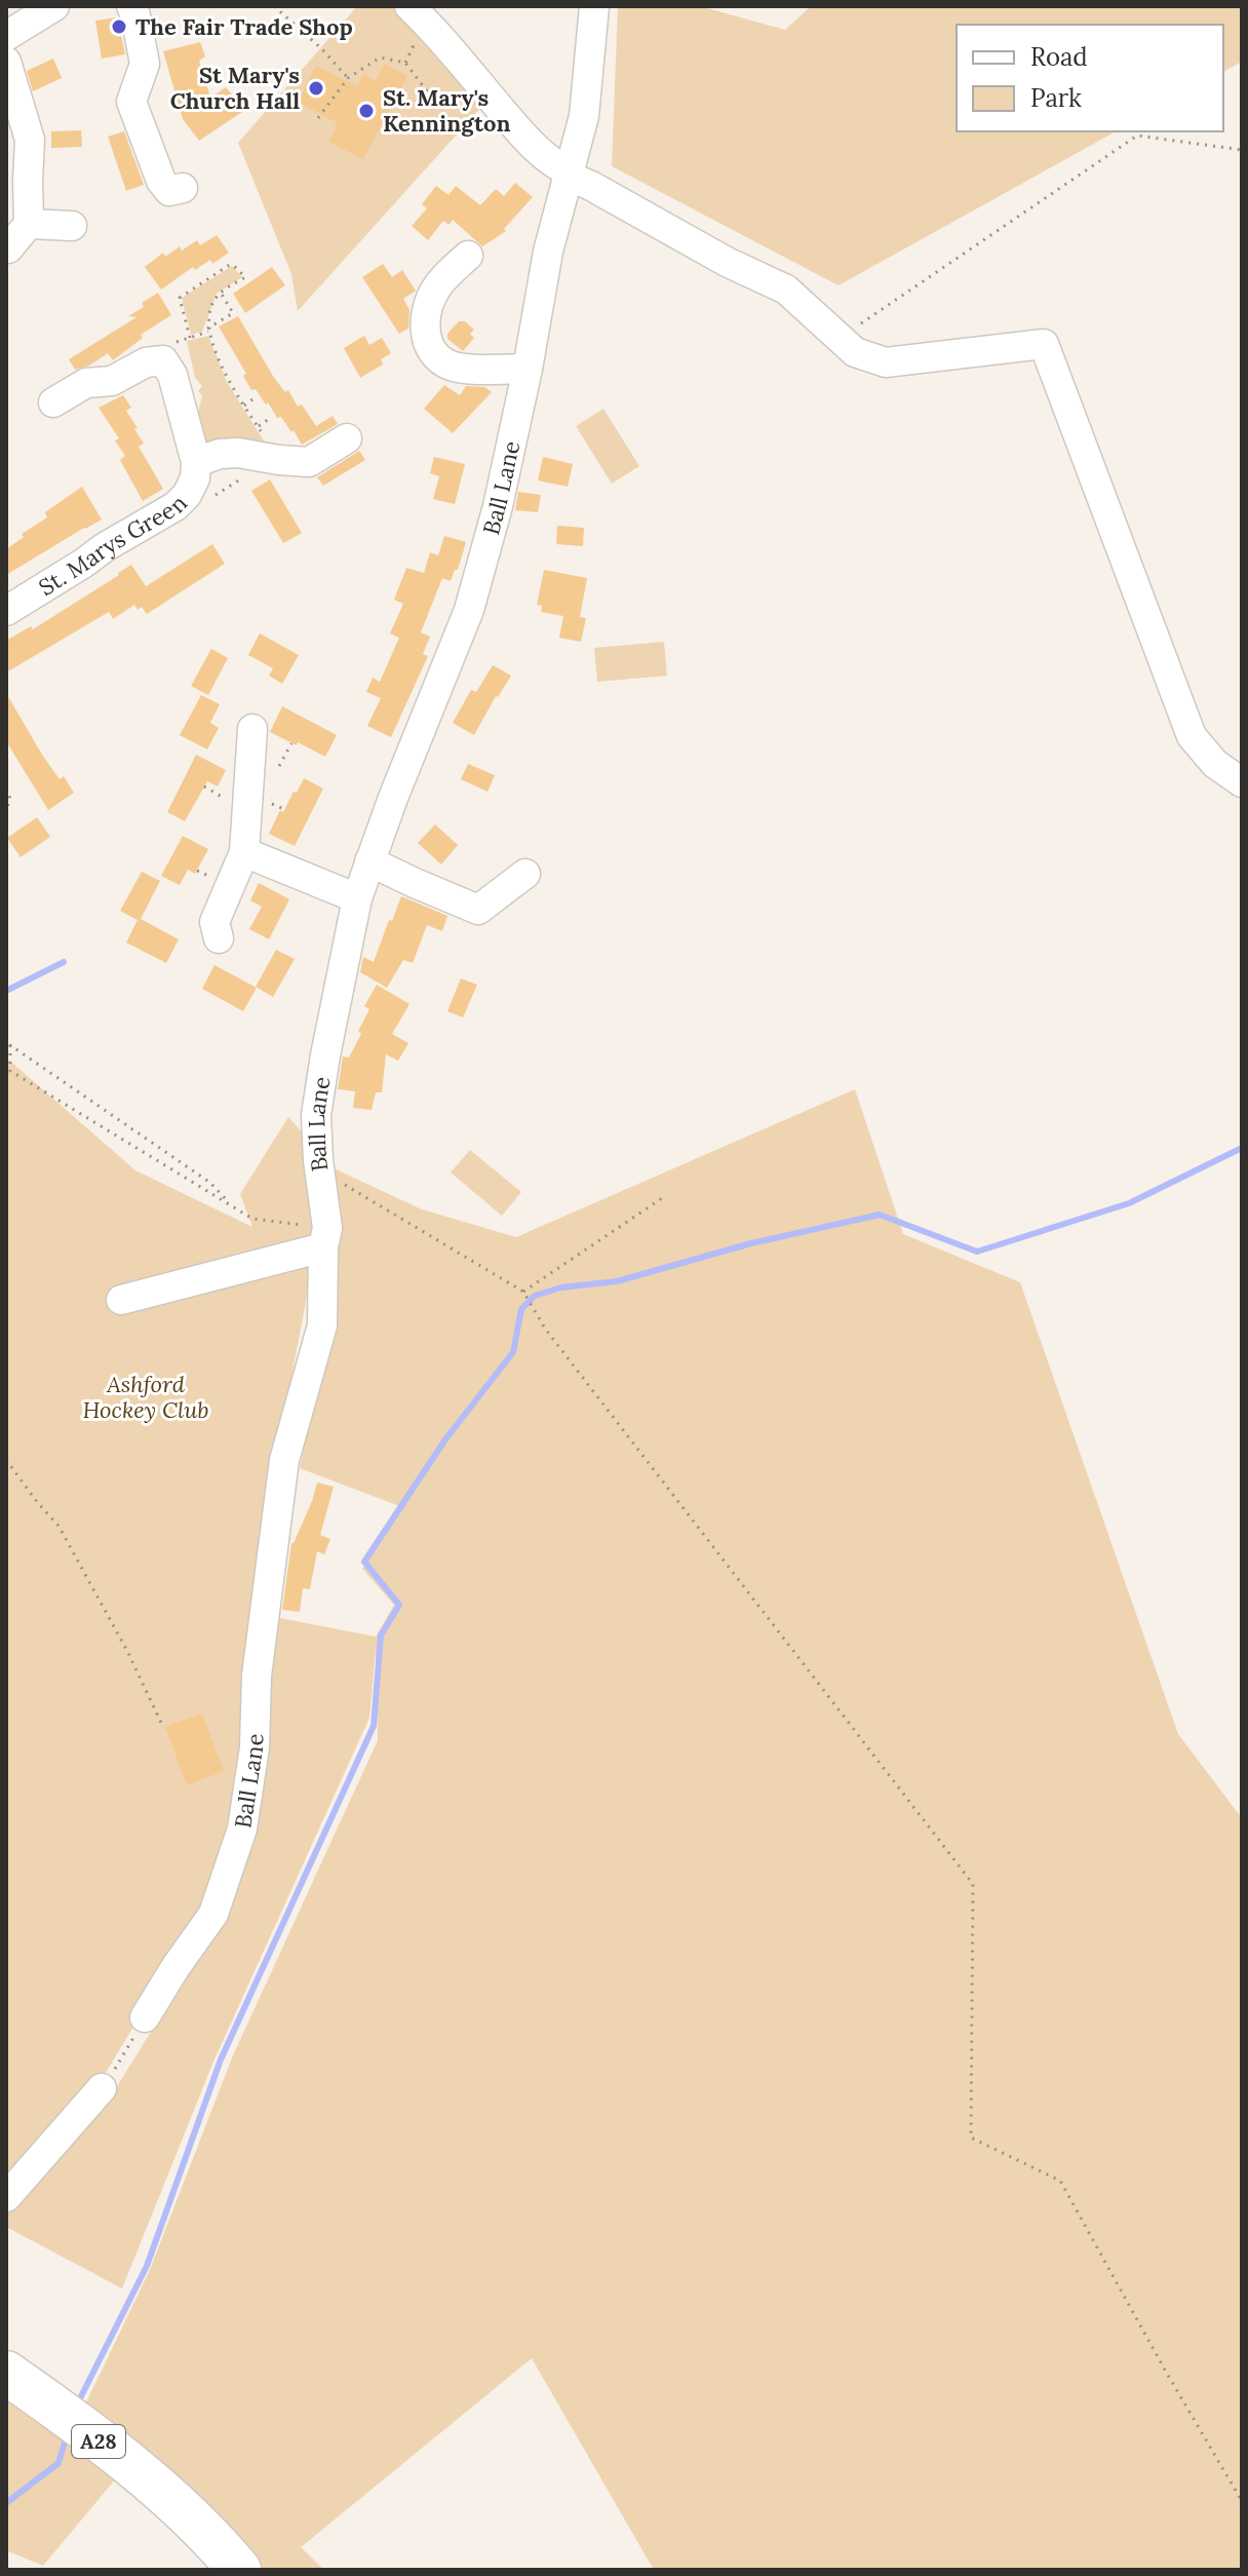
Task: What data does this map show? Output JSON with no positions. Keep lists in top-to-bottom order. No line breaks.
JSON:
{"streets":{"highway":["A28"],"street":["Ball Lane","St. Marys Green"]},"parks":["Ashford Hockey Club"],"places":["The Fair Trade Shop","St Mary's Church Hall","St. Mary's Kennington"],"legend":["Road","Park"]}
